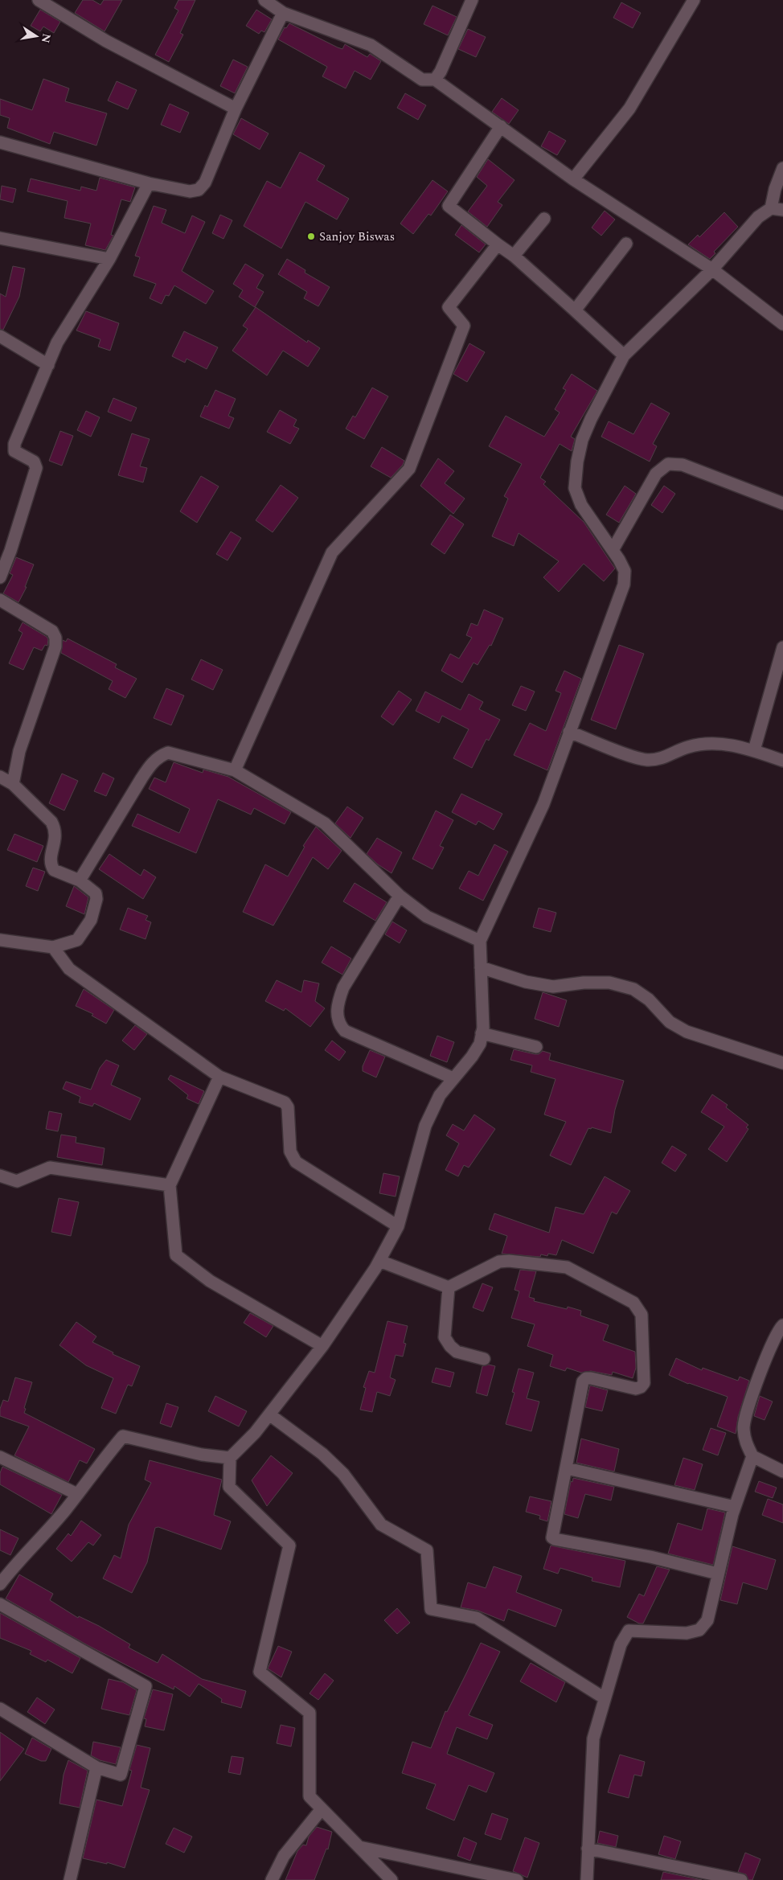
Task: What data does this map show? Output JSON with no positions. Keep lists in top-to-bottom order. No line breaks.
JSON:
{"places":["Sanjoy Biswas"],"north":"right"}
